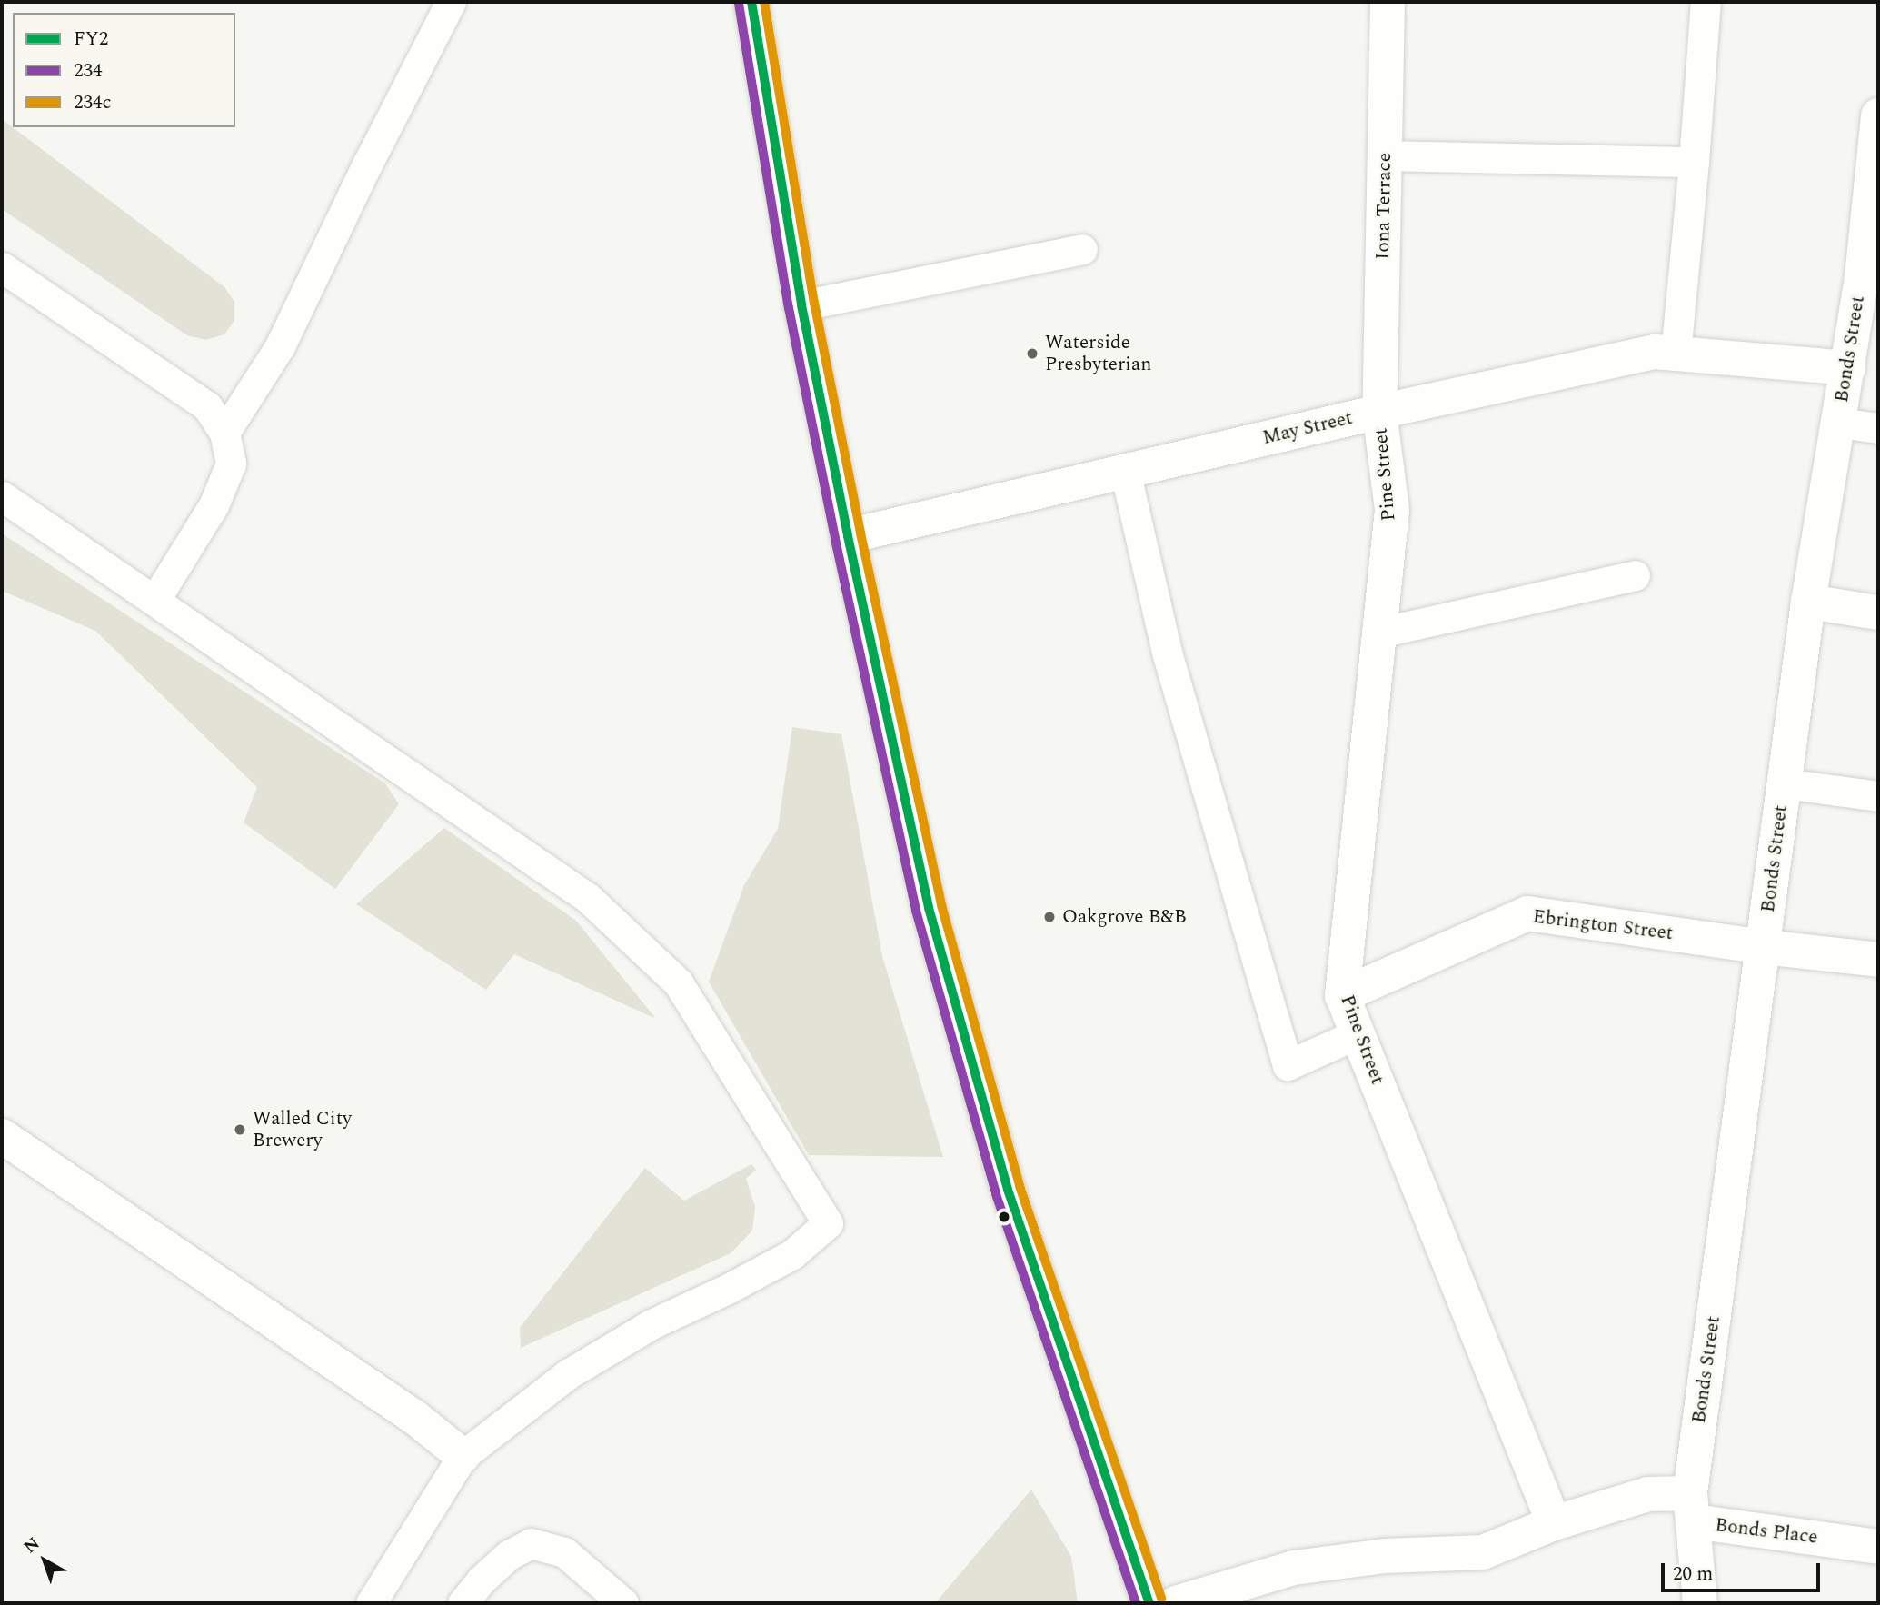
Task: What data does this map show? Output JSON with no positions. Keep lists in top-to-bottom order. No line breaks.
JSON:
{"streets":{"main road":["Iona Terrace","Bonds Street","May Street","Pine Street","Ebrington Street","Bonds Place"]},"crossings":[["Iona Terrace","May Street"],["Iona Terrace","Pine Street"],["Bonds Street","May Street"],["Bonds Street","Ebrington Street"],["Bonds Street","Bonds Place"],["May Street","Pine Street"],["Pine Street","Ebrington Street"],["Pine Street","Bonds Place"]],"places":["Waterside Presbyterian","Oakgrove B&B","Walled City Brewery"],"lines":["transit line FY2","transit line 234c","transit line 234"],"legend":["FY2","234","234c"],"scale_bar":"20 m","north":"top left"}
